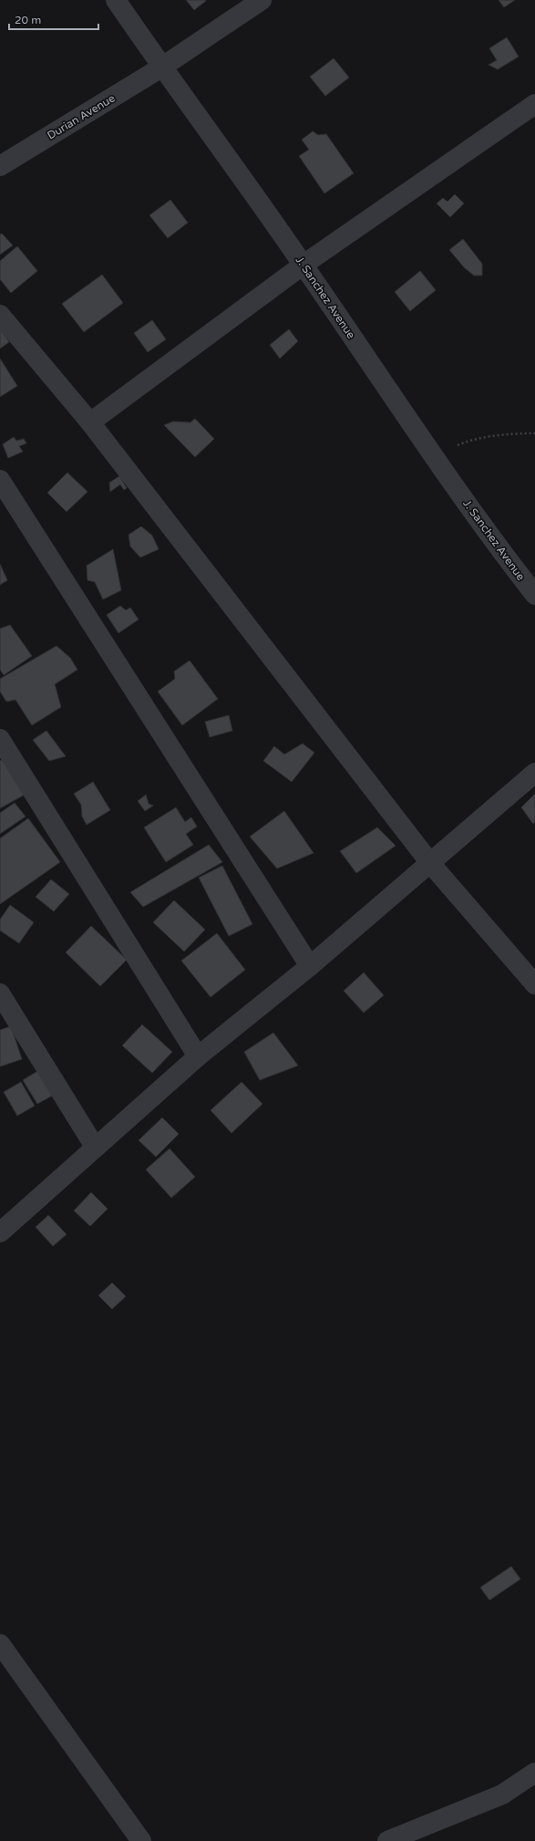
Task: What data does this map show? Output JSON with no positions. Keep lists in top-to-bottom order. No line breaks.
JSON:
{"streets":{"street":["Durian Avenue","J. Sanchez Avenue"]},"crossings":[["Durian Avenue","J. Sanchez Avenue"]],"scale_bar":"20 m"}
